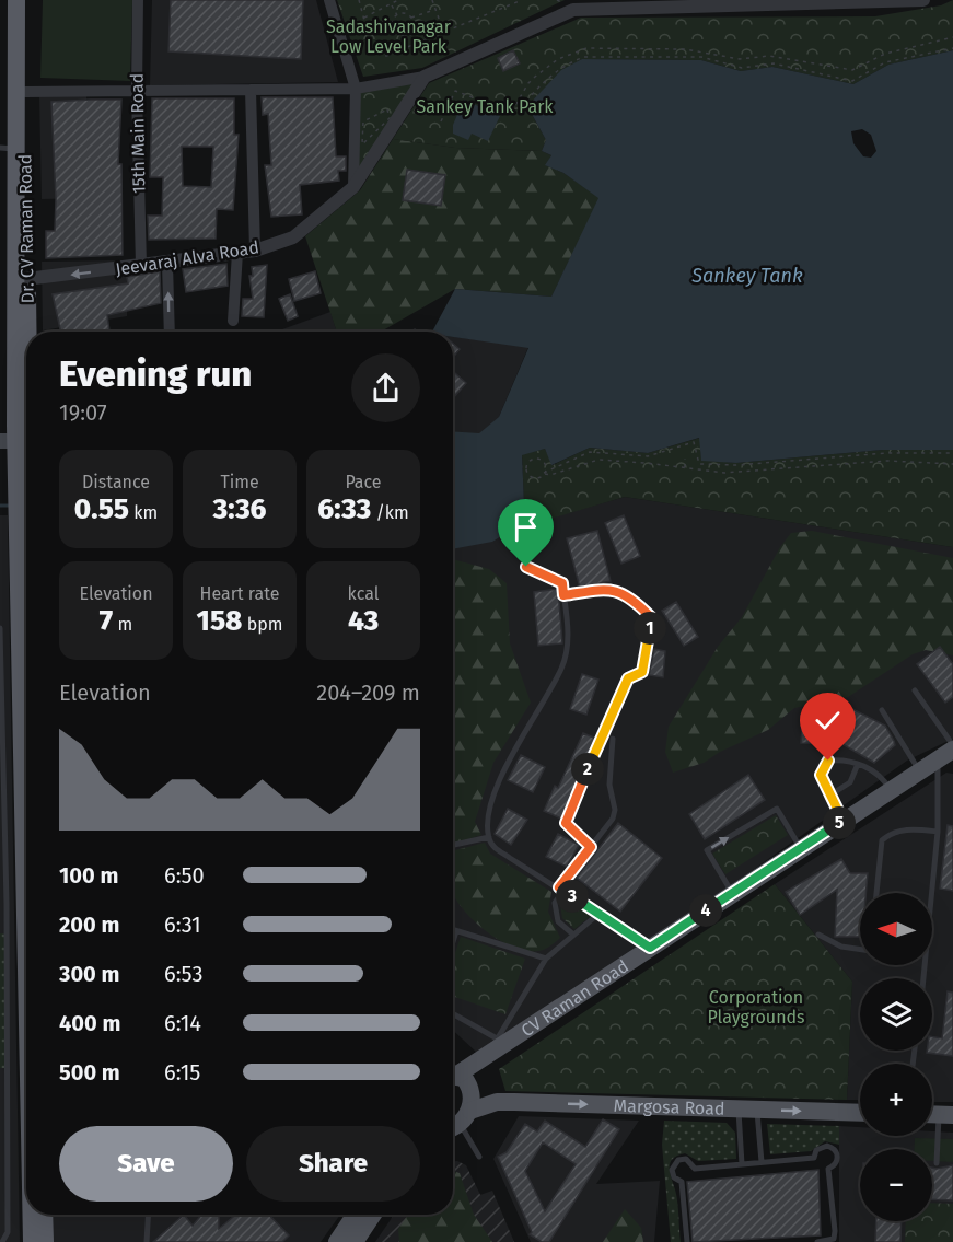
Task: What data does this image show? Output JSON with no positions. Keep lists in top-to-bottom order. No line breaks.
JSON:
{"streets":{"highway":["Dr. CV Raman Road"],"main road":["CV Raman Road","Margosa Road"],"street":["15th Main Road","Jeevaraj Alva Road"]},"crossings":[["15th Main Road","Jeevaraj Alva Road"],["Dr. CV Raman Road","Jeevaraj Alva Road"]],"one_way":["Margosa Road"],"water":["Sankey Tank"],"parks":["Sadashivanagar Low Level Park","Sankey Tank Park","Corporation Playgrounds"],"north":"left","page":{"heading":["Evening run","19:07"],"stats":[["Distance","0.55 km"],["Time","3:36"],["Pace","6:33 /km"],["Elevation","7 m"],["Heart rate","158 bpm"],["kcal","43"]],"pins":["1","2","5","3","4"],"chart":["Elevation","204–209 m"],"list":[{"name":"100 m","note":"6:50"},{"name":"200 m","note":"6:31"},{"name":"300 m","note":"6:53"},{"name":"400 m","note":"6:14"},{"name":"500 m","note":"6:15"}],"map_buttons":["+","−"],"buttons":["Save","Share"]}}
